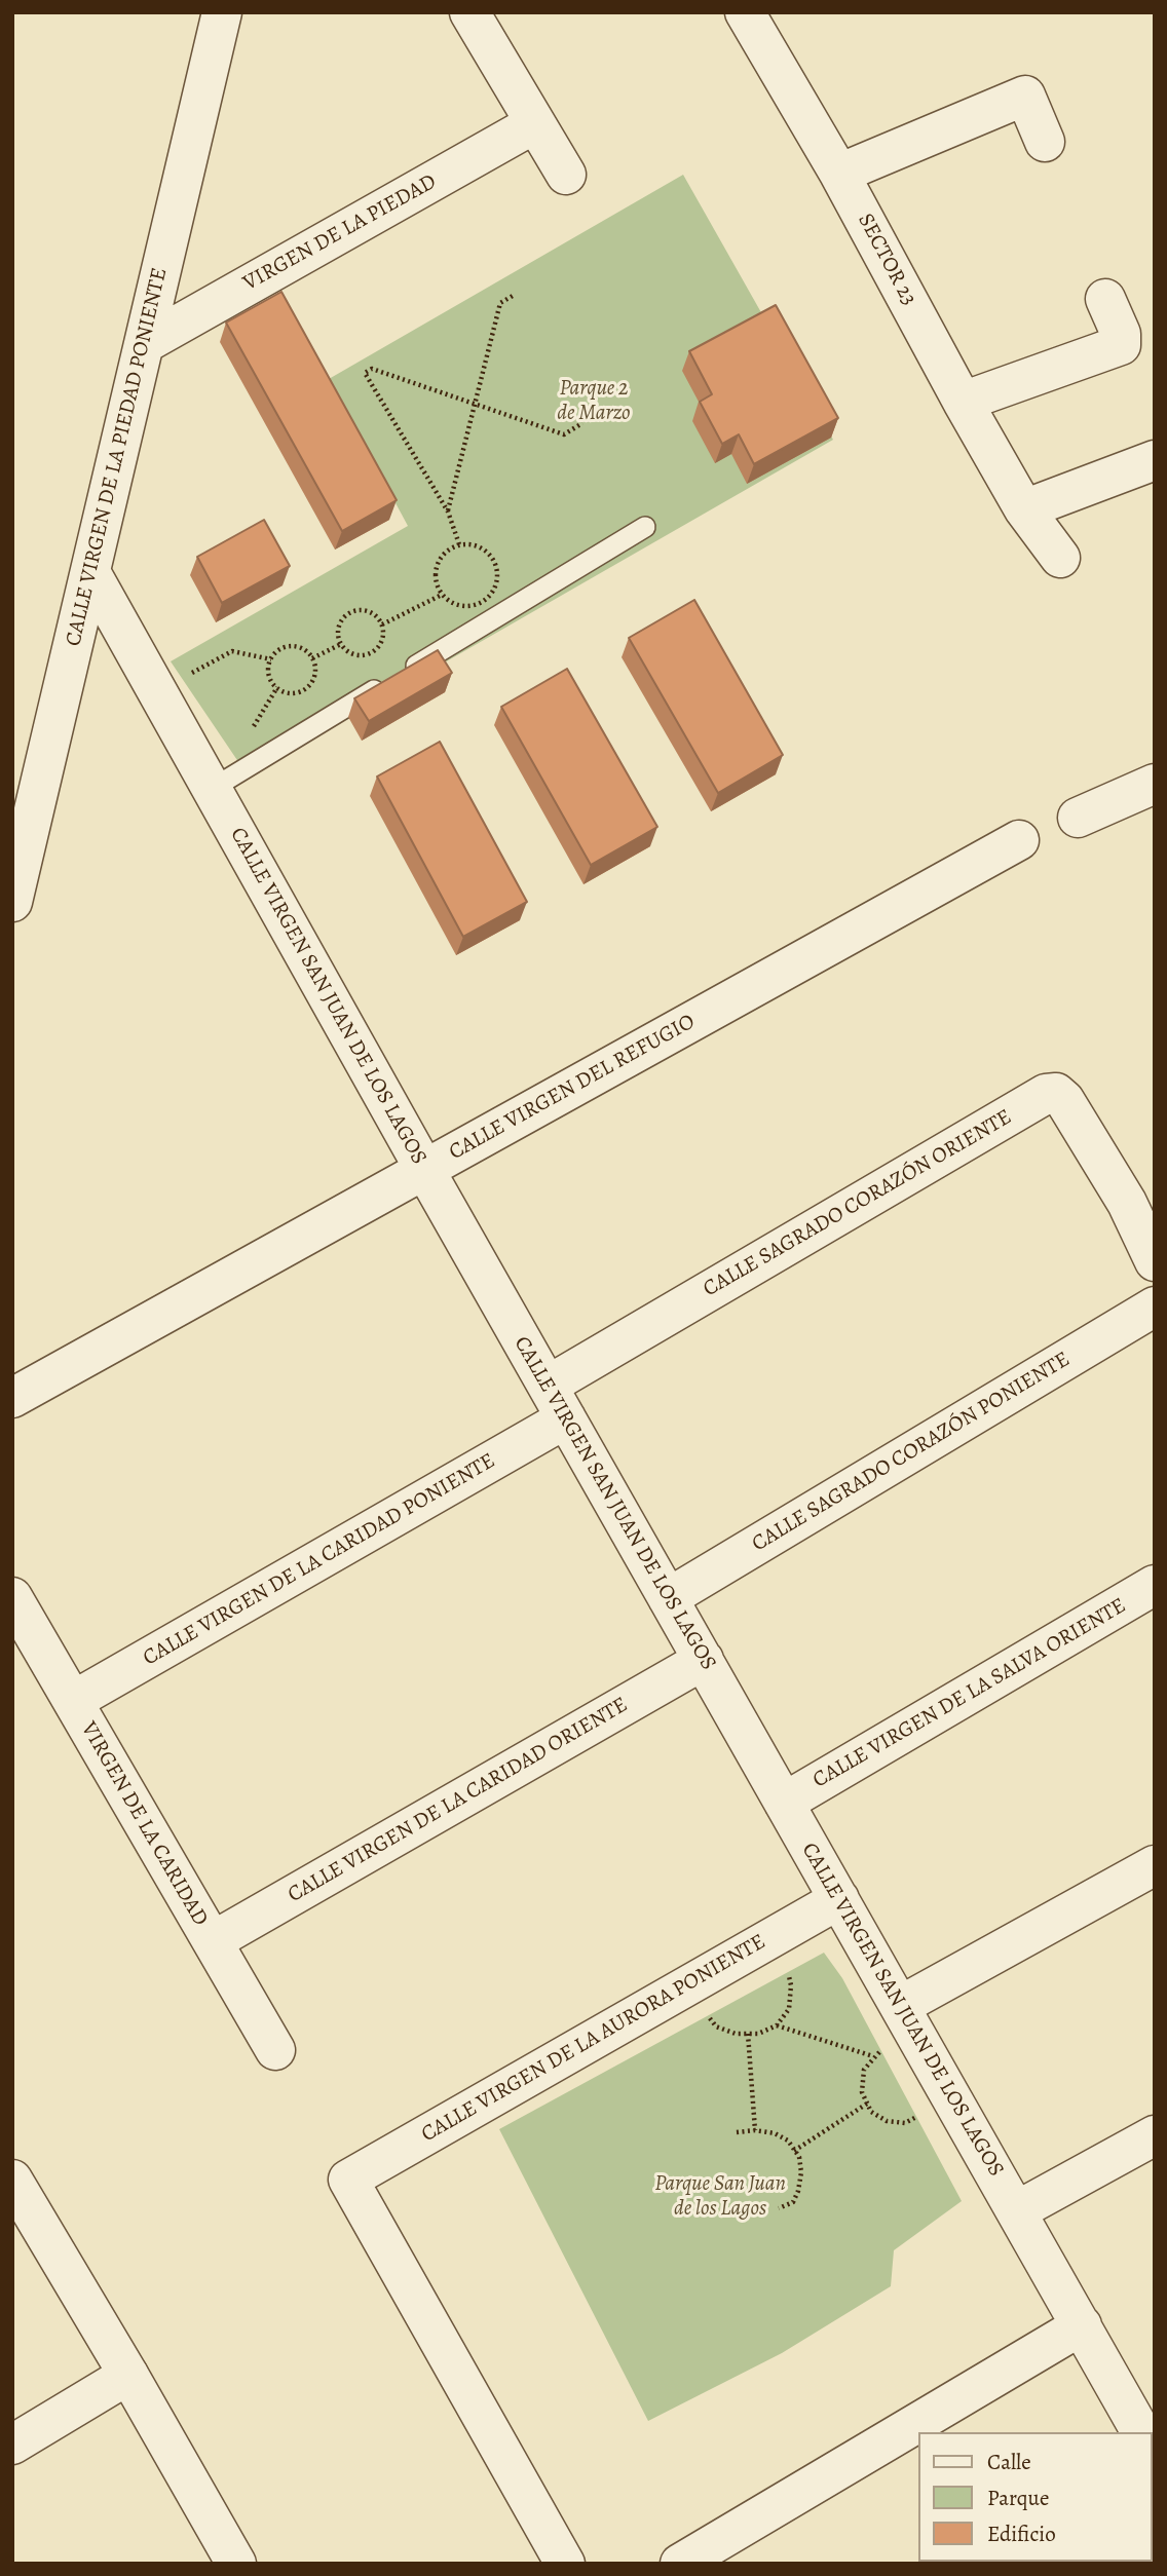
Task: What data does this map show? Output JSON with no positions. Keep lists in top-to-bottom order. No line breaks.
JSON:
{"streets":{"street":["VIRGEN DE LA PIEDAD","SECTOR 23","CALLE VIRGEN DE LA PIEDAD PONIENTE","CALLE VIRGEN SAN JUAN DE LOS LAGOS","CALLE VIRGEN DEL REFUGIO","CALLE SAGRADO CORAZÓN ORIENTE","CALLE SAGRADO CORAZÓN PONIENTE","CALLE VIRGEN DE LA CARIDAD PONIENTE","CALLE VIRGEN DE LA SALVA ORIENTE","CALLE VIRGEN DE LA CARIDAD ORIENTE","VIRGEN DE LA CARIDAD","CALLE VIRGEN DE LA AURORA PONIENTE"]},"crossings":[["VIRGEN DE LA PIEDAD","CALLE VIRGEN DE LA PIEDAD PONIENTE"],["CALLE VIRGEN DE LA PIEDAD PONIENTE","CALLE VIRGEN SAN JUAN DE LOS LAGOS"],["CALLE VIRGEN SAN JUAN DE LOS LAGOS","CALLE VIRGEN DEL REFUGIO"],["CALLE VIRGEN SAN JUAN DE LOS LAGOS","CALLE SAGRADO CORAZÓN ORIENTE"],["CALLE VIRGEN SAN JUAN DE LOS LAGOS","CALLE SAGRADO CORAZÓN PONIENTE"],["CALLE VIRGEN SAN JUAN DE LOS LAGOS","CALLE VIRGEN DE LA CARIDAD PONIENTE"],["CALLE VIRGEN SAN JUAN DE LOS LAGOS","CALLE VIRGEN DE LA SALVA ORIENTE"],["CALLE VIRGEN SAN JUAN DE LOS LAGOS","CALLE VIRGEN DE LA CARIDAD ORIENTE"],["CALLE VIRGEN SAN JUAN DE LOS LAGOS","CALLE VIRGEN DE LA AURORA PONIENTE"],["CALLE SAGRADO CORAZÓN ORIENTE","CALLE VIRGEN DE LA CARIDAD PONIENTE"],["CALLE VIRGEN DE LA CARIDAD PONIENTE","VIRGEN DE LA CARIDAD"],["CALLE VIRGEN DE LA CARIDAD ORIENTE","VIRGEN DE LA CARIDAD"]],"parks":["Parque 2 de Marzo","Parque San Juan de los Lagos"],"legend":["Calle","Parque","Edificio"]}
